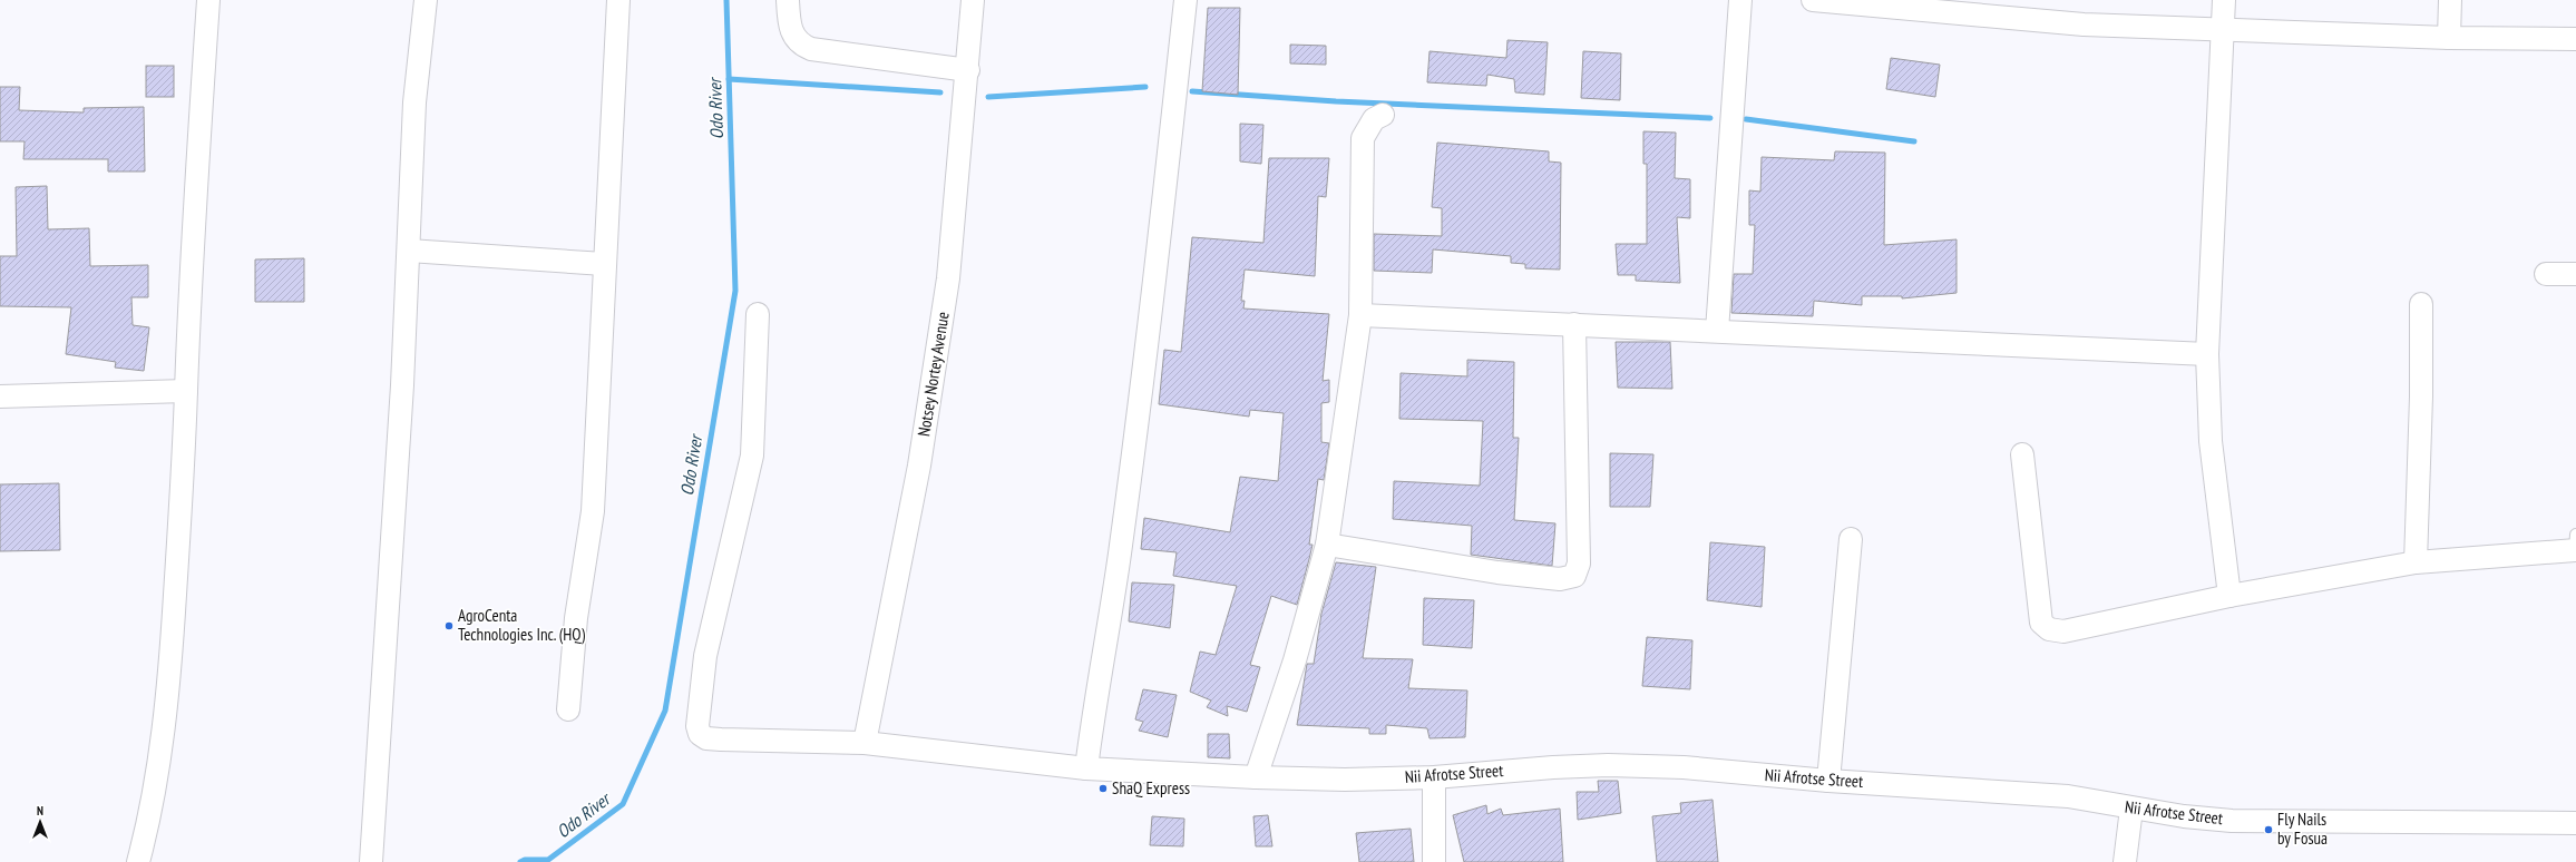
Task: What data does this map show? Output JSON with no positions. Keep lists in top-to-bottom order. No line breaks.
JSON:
{"streets":{"street":["Notsey Nortey Avenue","Nii Afrotse Street"]},"crossings":[["Notsey Nortey Avenue","Nii Afrotse Street"]],"water":["Odo River"],"places":["AgroCenta Technologies Inc. (HQ)","ShaQ Express","Fly Nails by Fosua"],"north":"top"}
